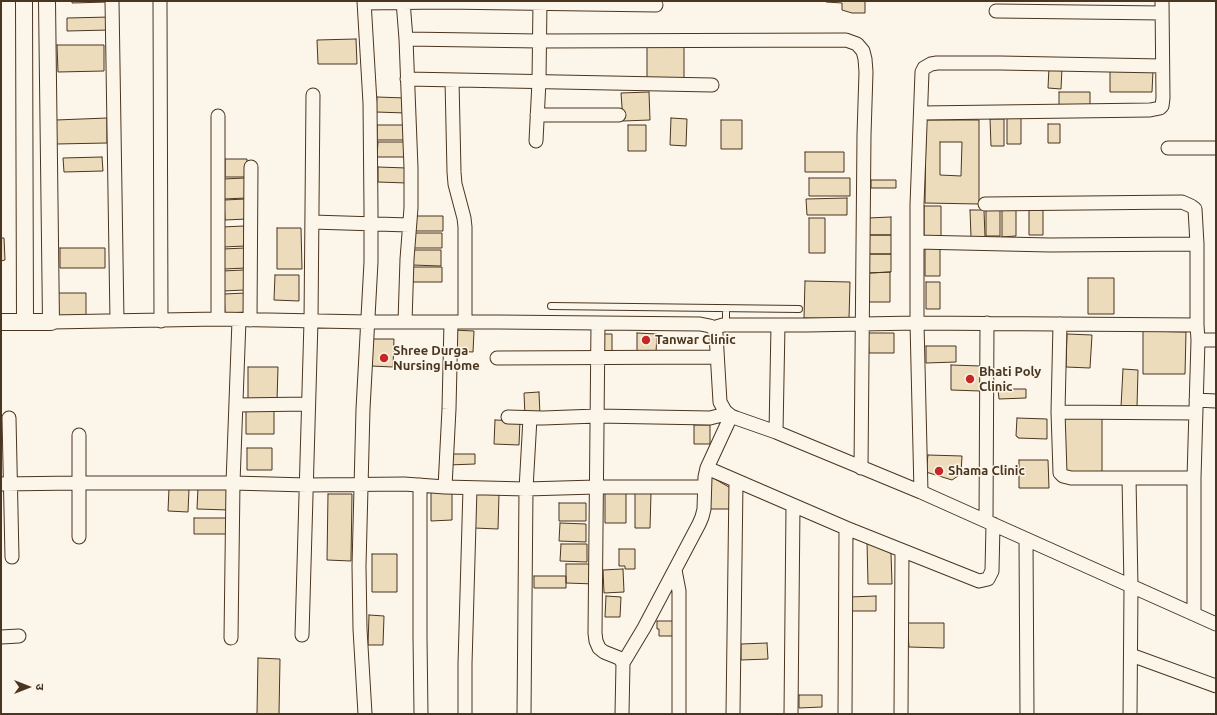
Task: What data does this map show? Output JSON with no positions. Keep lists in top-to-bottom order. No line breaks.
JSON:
{"places":["Tanwar Clinic","Shree Durga Nursing Home","Bhati Poly Clinic","Shama Clinic"],"north":"right"}
